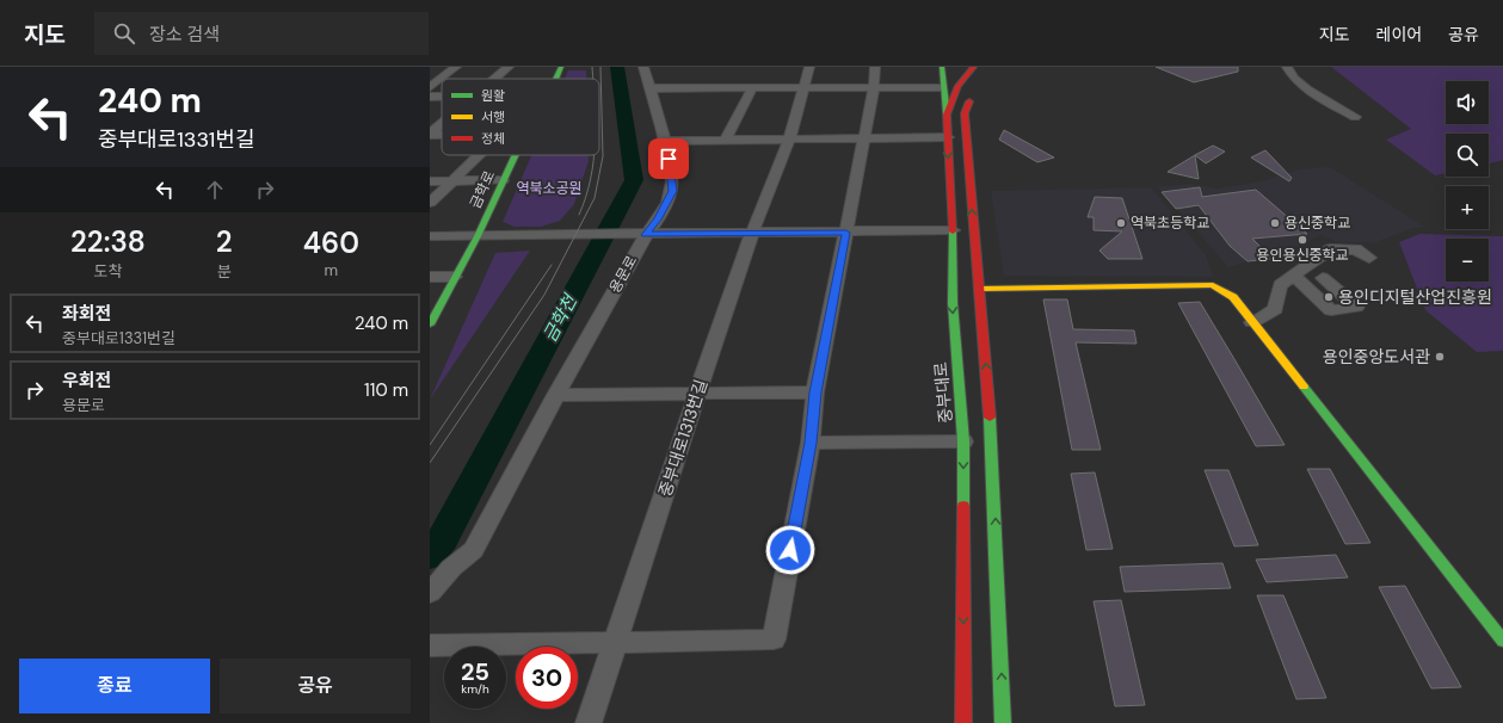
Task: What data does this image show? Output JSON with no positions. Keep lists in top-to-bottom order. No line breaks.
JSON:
{"streets":{"main road":["금학로","중부대로"],"street":["용문로","중부대로1313번길"]},"water":["금학천"],"parks":["역북소공원"],"places":["역북초등학교","용신중학교","용인용신중학교","용인디지털산업진흥원","용인중앙도서관"],"legend":["원활","서행","정체"],"page":{"header":"지도","search":"장소 검색","nav":["지도","레이어","공유"],"turn":["240 m","중부대로1331번길"],"map_buttons":["+","−"],"eta":["22:38","도착","2","분","460","m"],"list":[{"name":"좌회전","note":"중부대로1331번길","value":"240 m"},{"name":"우회전","note":"용문로","value":"110 m"}],"speed":"25 km/h","limit":"30","buttons":["종료","공유"]}}
